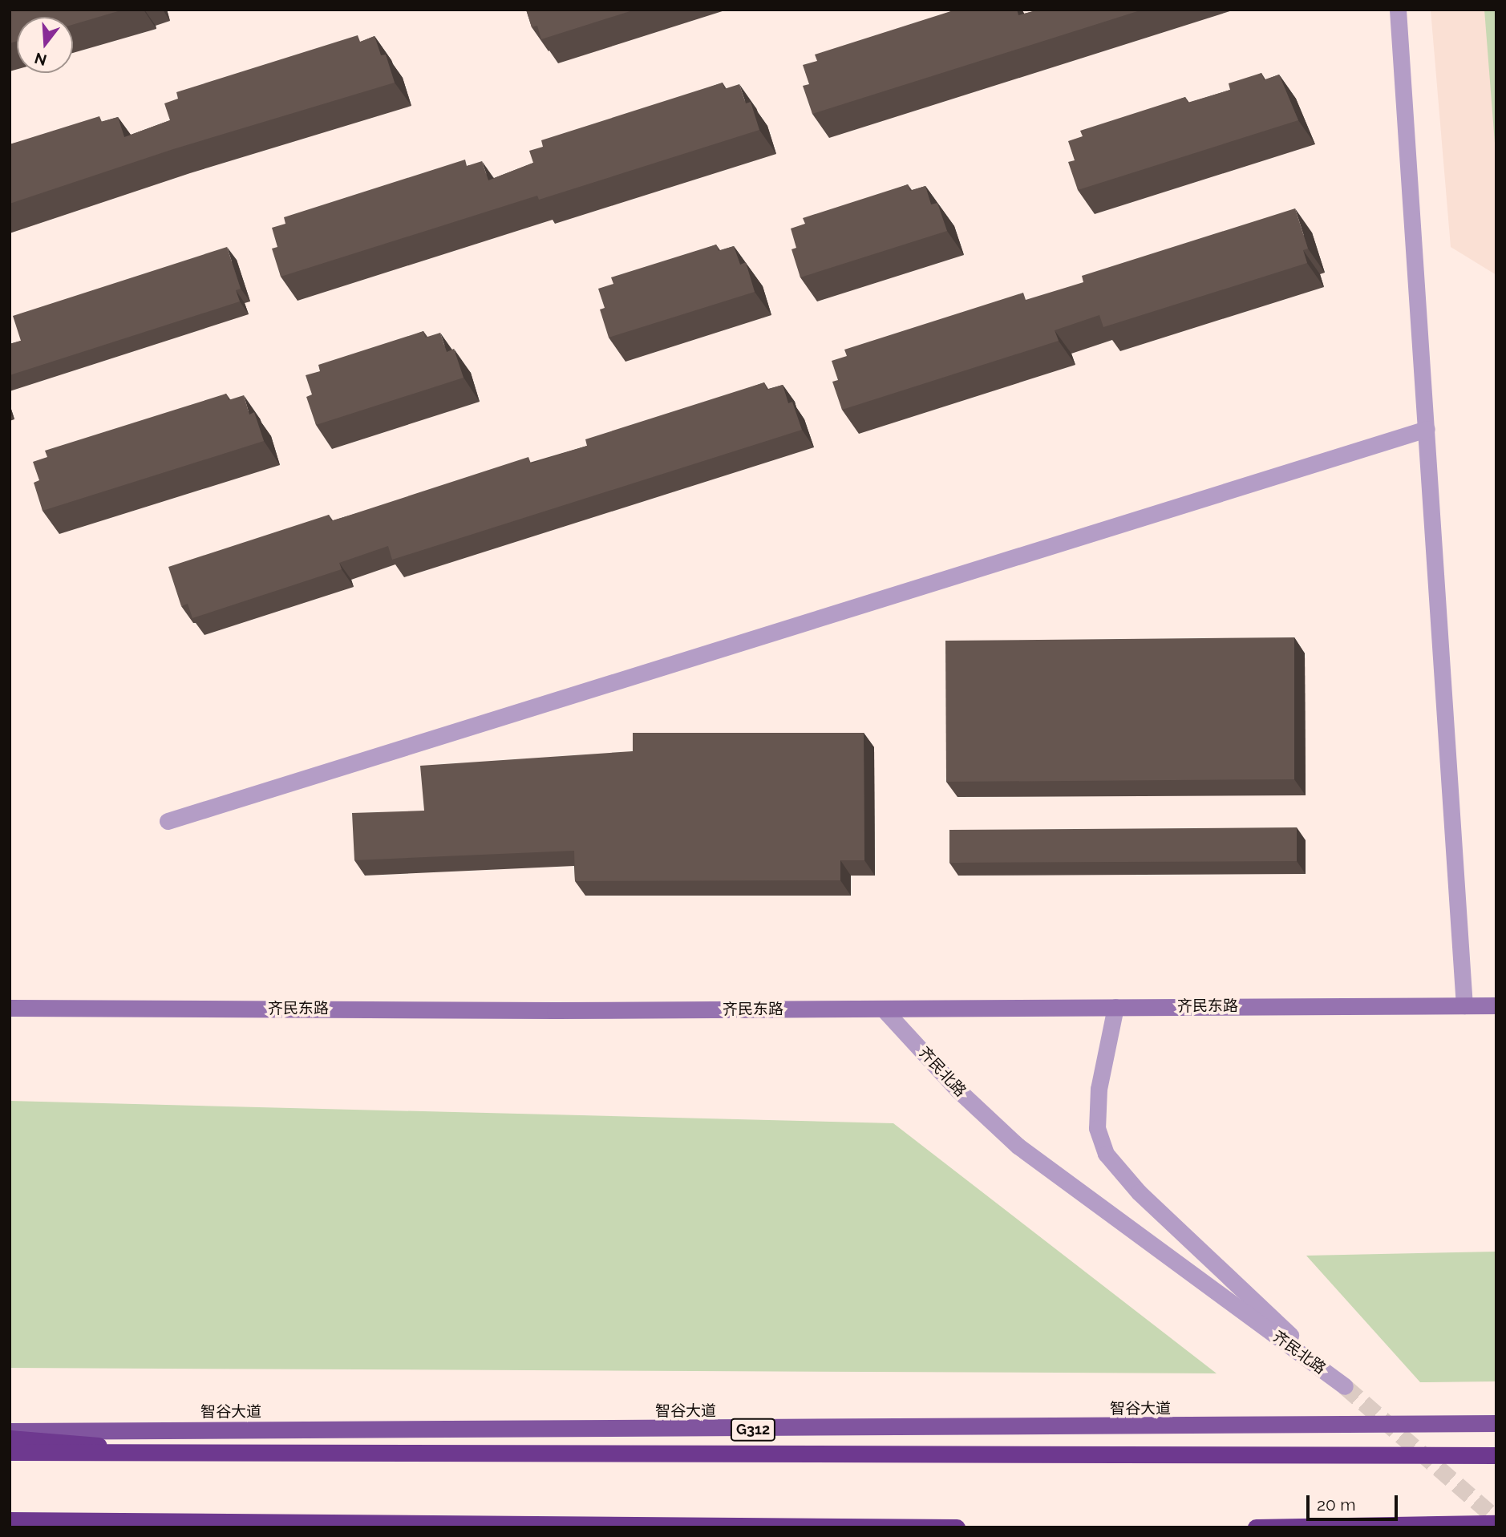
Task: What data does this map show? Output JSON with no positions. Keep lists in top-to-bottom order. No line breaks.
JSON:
{"streets":{"highway":["G312"],"main road":["智谷大道"],"street":["齐民东路","齐民北路"]},"crossings":[["齐民东路","齐民北路"]],"scale_bar":"20 m","north":"bottom"}
